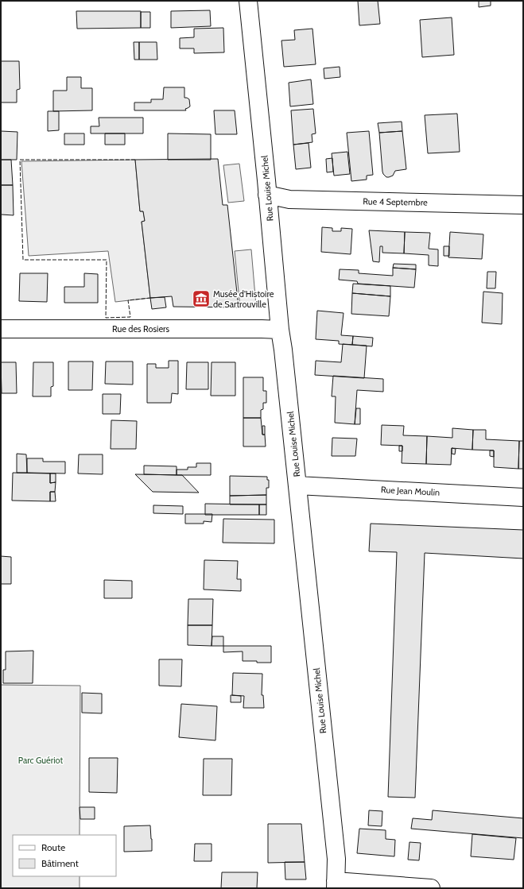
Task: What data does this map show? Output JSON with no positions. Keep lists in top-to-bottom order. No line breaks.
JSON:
{"streets":{"street":["Rue Louise Michel","Rue 4 Septembre","Rue des Rosiers","Rue Jean Moulin"]},"crossings":[["Rue Louise Michel","Rue 4 Septembre"],["Rue Louise Michel","Rue des Rosiers"],["Rue Louise Michel","Rue Jean Moulin"]],"parks":["Parc Guériot"],"places":{"museum":["Musée d'Histoire de Sartrouville"]},"legend":["Route","Bâtiment"]}
